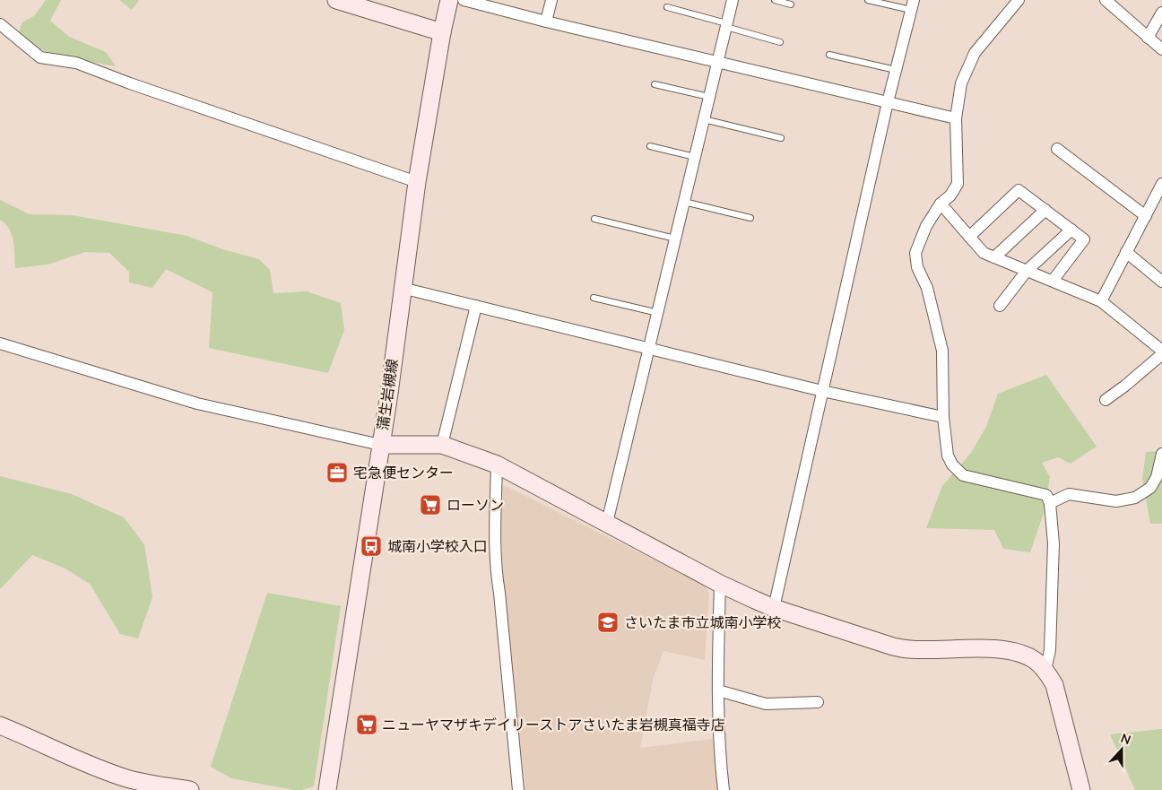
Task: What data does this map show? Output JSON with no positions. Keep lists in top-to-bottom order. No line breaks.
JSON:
{"streets":{"street":["蒲生岩槻線"]},"places":{"office":["宅急便センター"],"supermarket":["ローソン","ニューヤマザキデイリーストアさいたま岩槻真福寺店"],"bus stop":["城南小学校入口"],"school or university":["さいたま市立城南小学校"]},"north":"top"}
